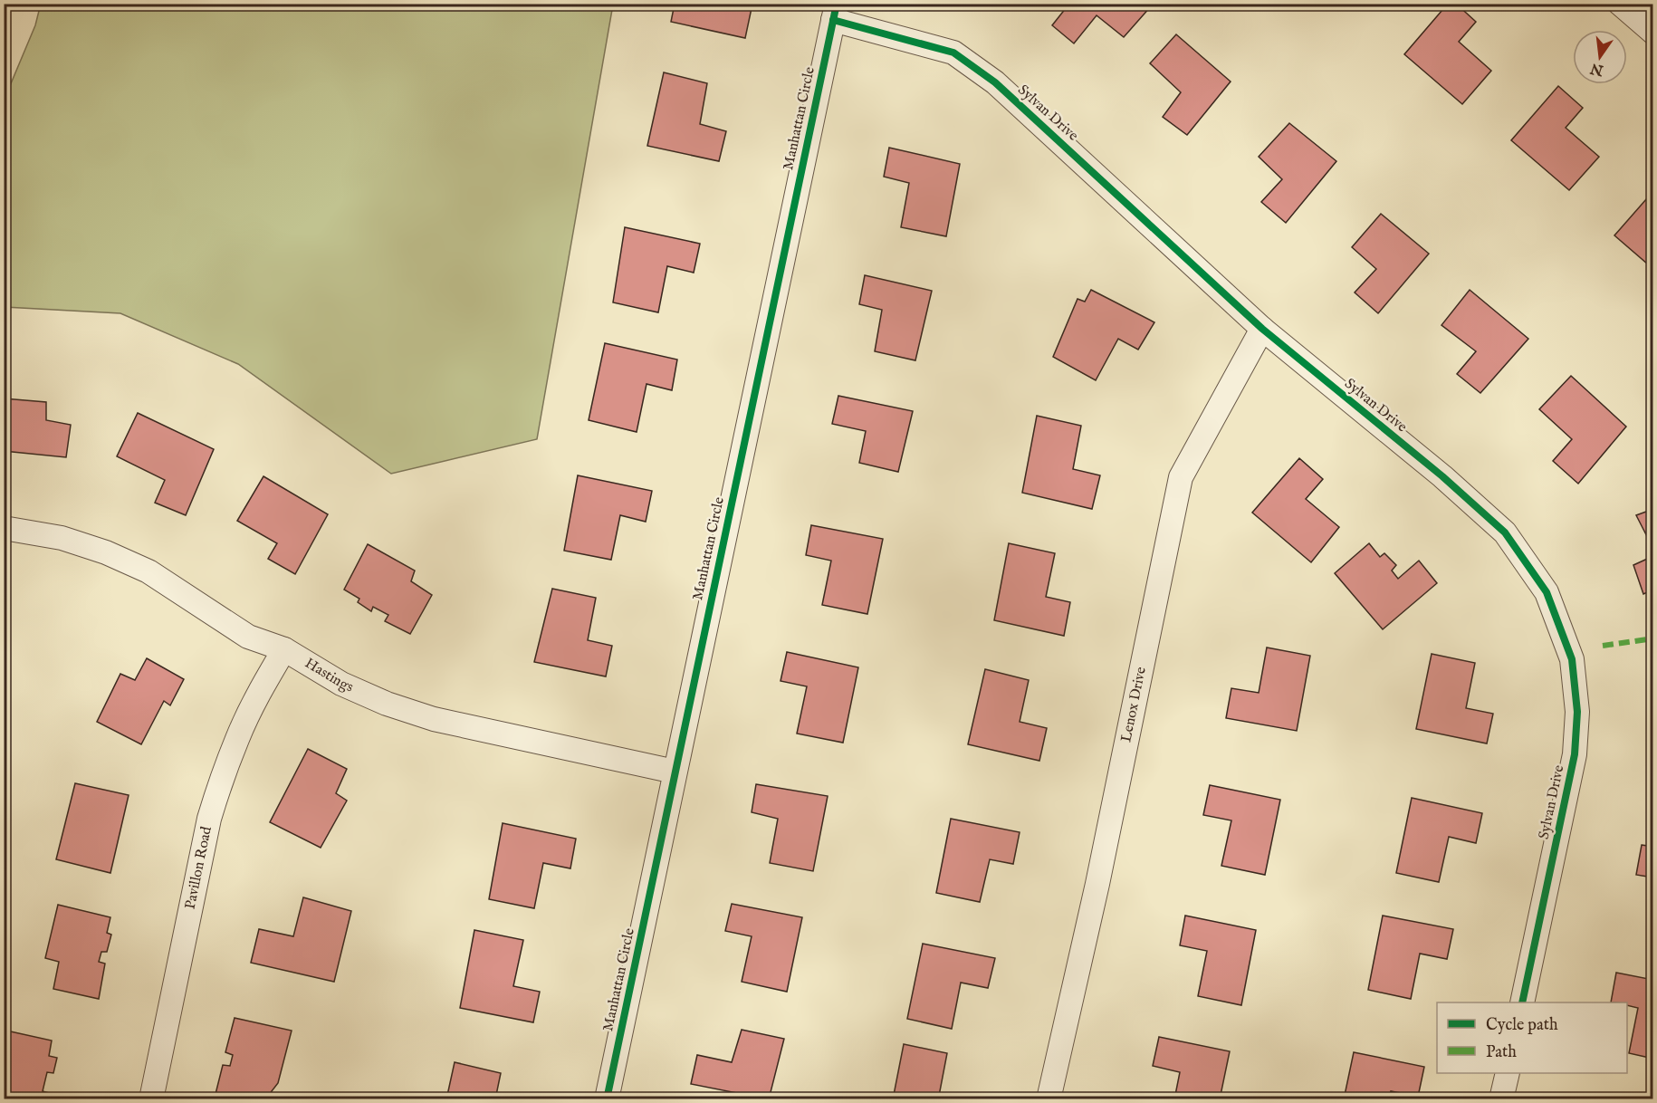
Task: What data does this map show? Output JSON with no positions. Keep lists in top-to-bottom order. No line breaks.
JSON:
{"streets":{"street":["Sylvan Drive","Manhattan Circle","Hastings","Lenox Drive","Pavillon Road"]},"crossings":[["Sylvan Drive","Manhattan Circle"],["Sylvan Drive","Lenox Drive"],["Manhattan Circle","Hastings"],["Hastings","Pavillon Road"]],"legend":["Cycle path","Path"],"north":"bottom"}
